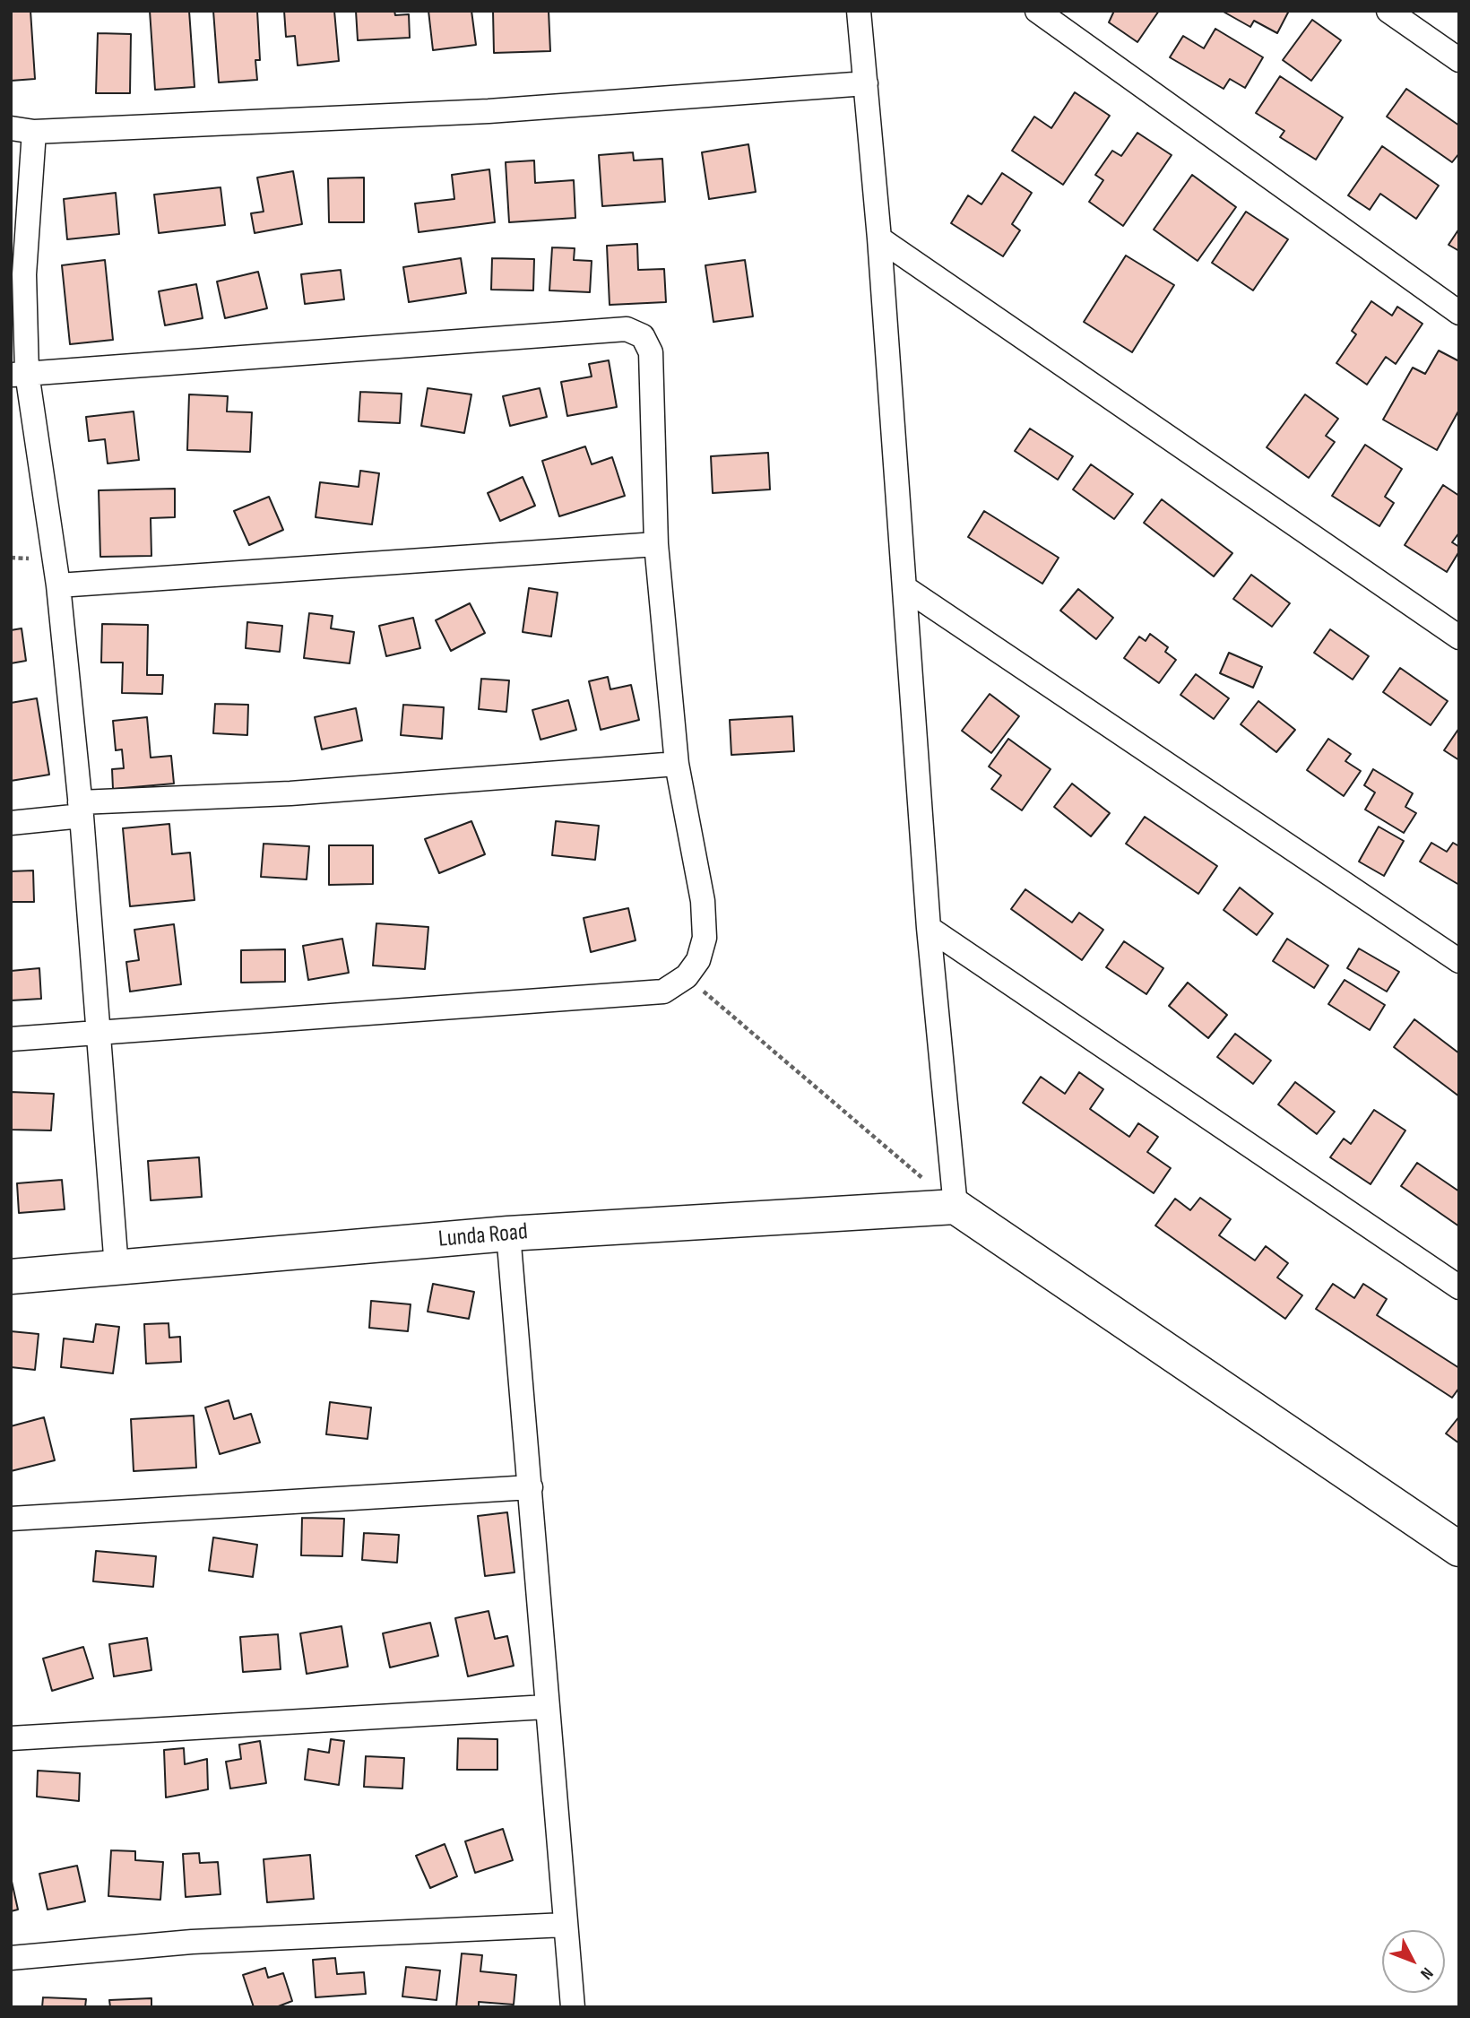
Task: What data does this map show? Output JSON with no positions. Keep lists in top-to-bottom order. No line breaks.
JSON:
{"streets":{"street":["Lunda Road"]},"north":"bottom right"}
